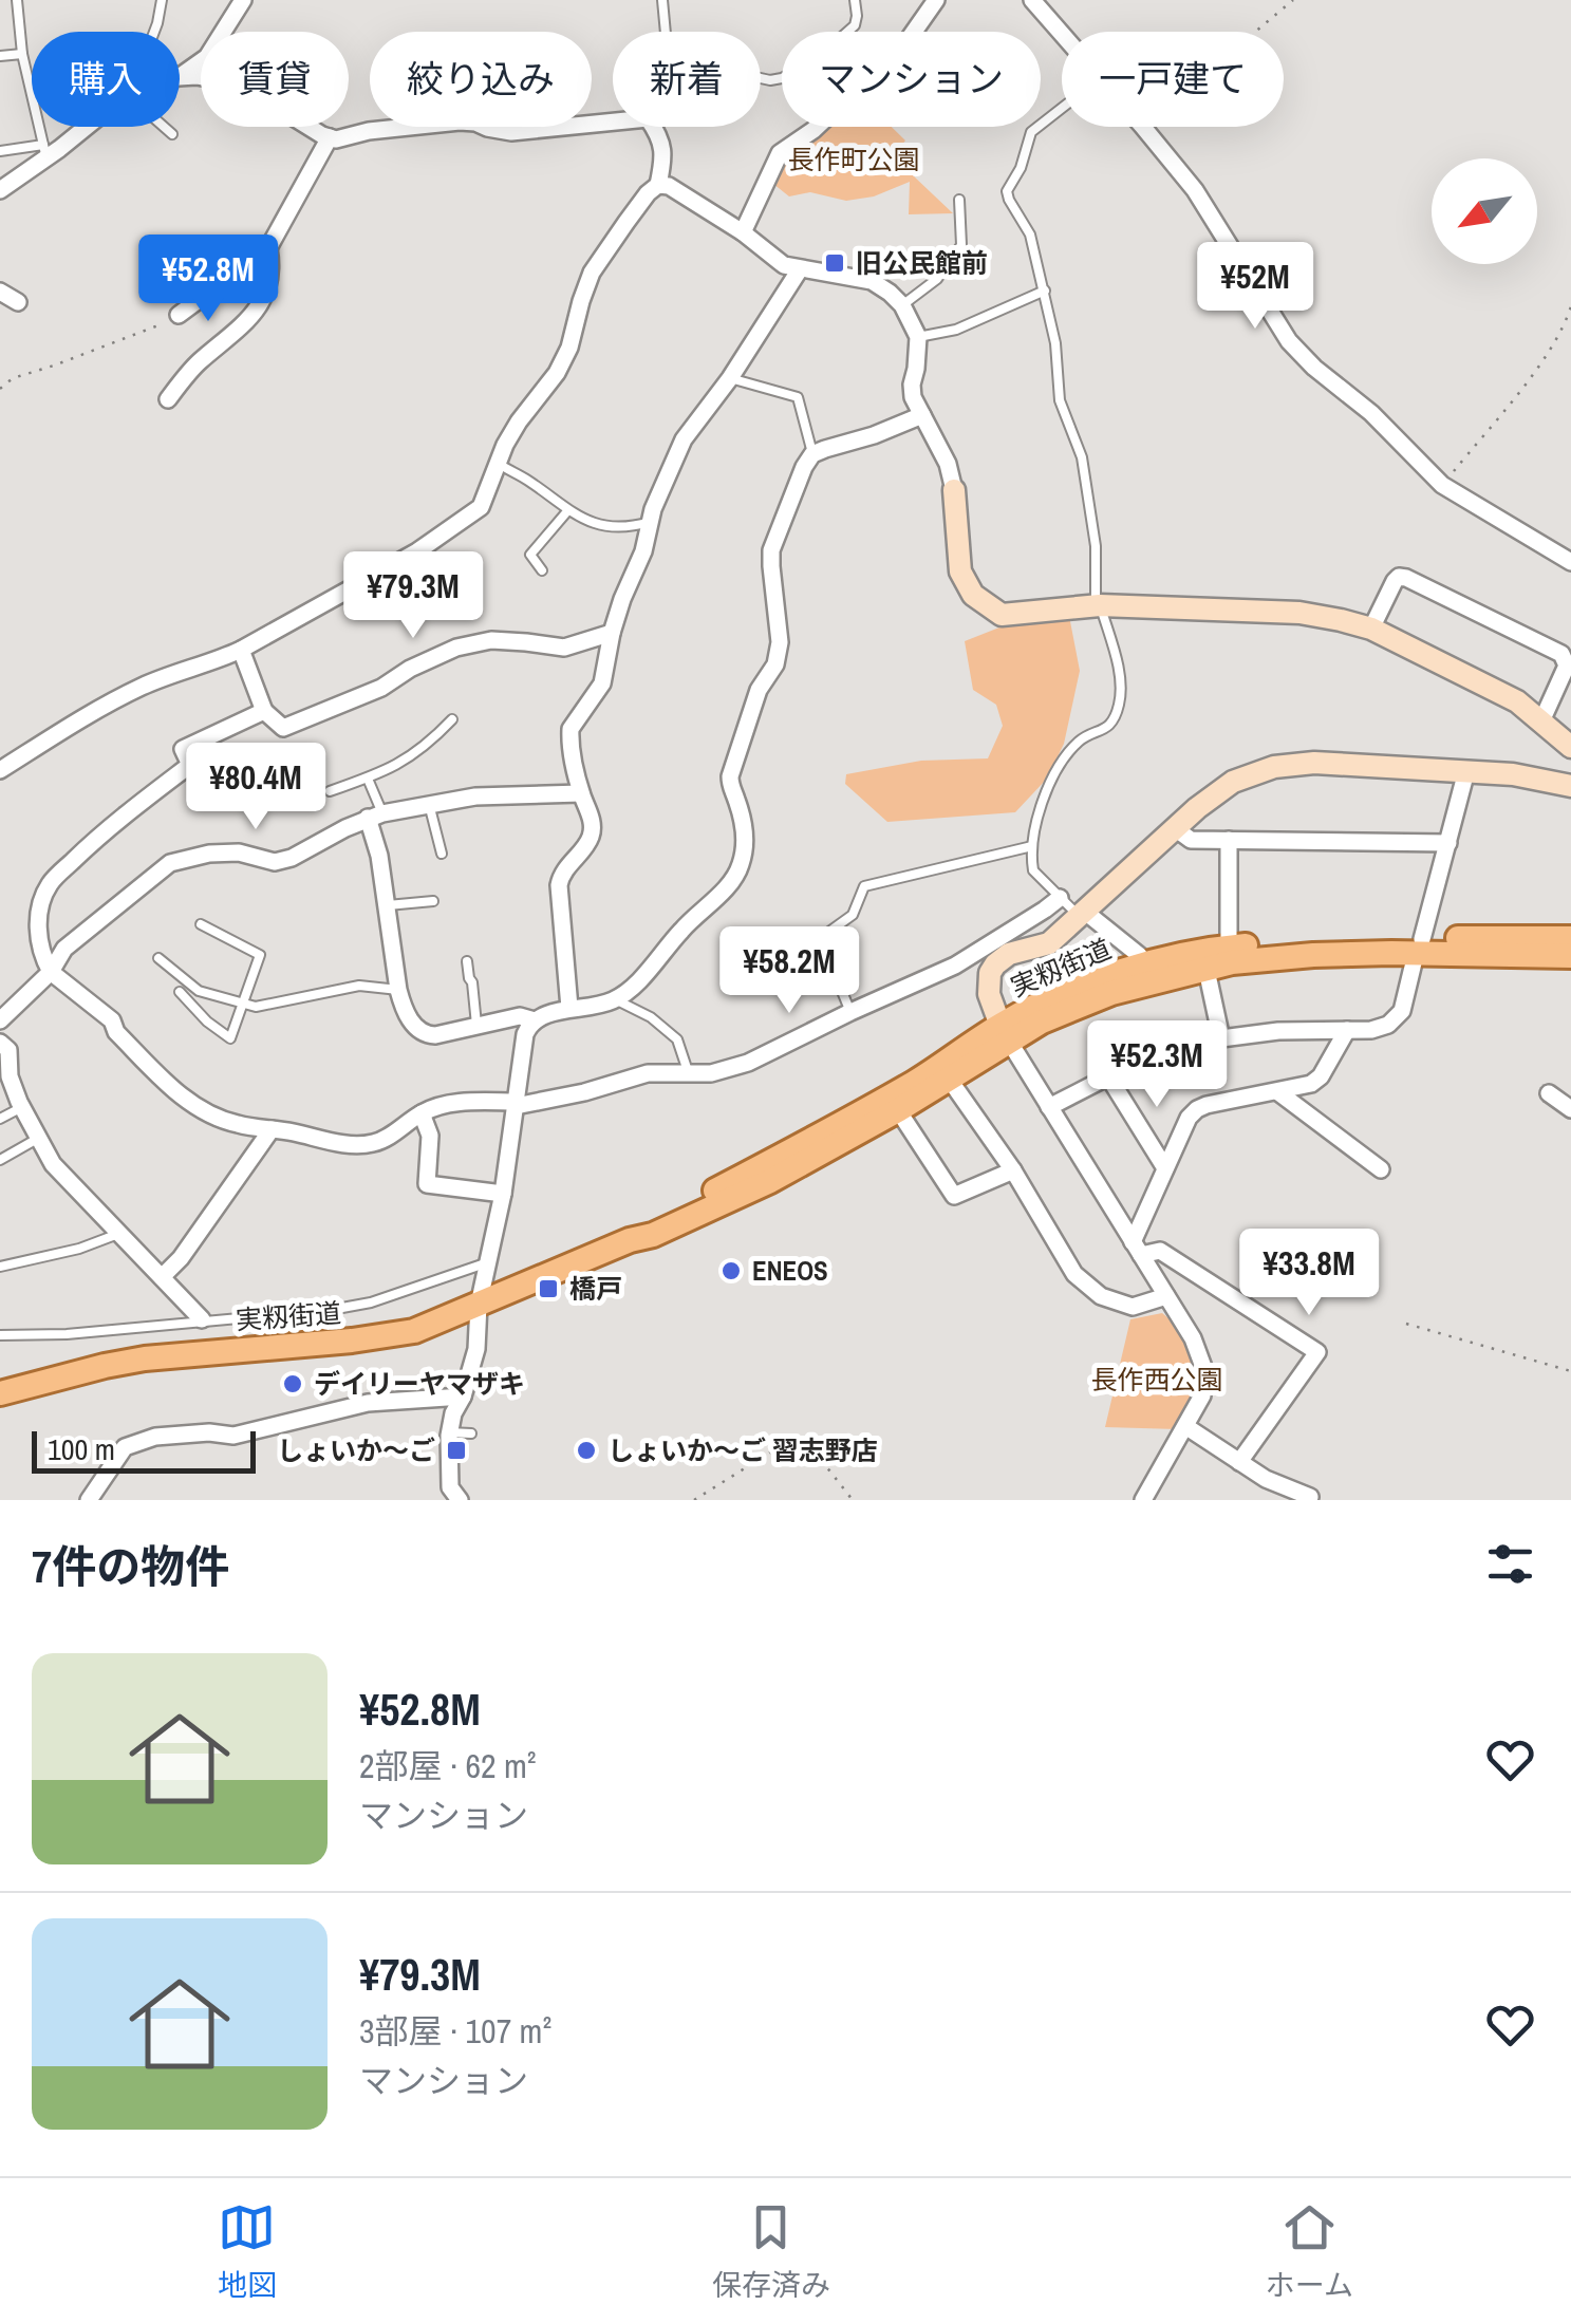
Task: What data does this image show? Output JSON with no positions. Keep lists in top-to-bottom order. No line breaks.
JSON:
{"streets":{"main road":["実籾街道"]},"parks":["長作町公園","長作西公園"],"places":{"transit":["旧公民館前","橋戸","しょいか〜ご"],"other":["ENEOS","デイリーヤマザキ","しょいか～ご 習志野店"]},"scale_bar":"100 m","north":"bottom left","page":{"chip":["購入","賃貸","絞り込み","新着","マンション","一戸建て"],"price":["¥52.8M","¥52M","¥79.3M","¥80.4M","¥58.2M","¥52.3M","¥33.8M"],"scale":"100 m","heading":"7件の物件","list":[{"name":"¥52.8M","note":"2部屋 · 62 m² · マンション"},{"name":"¥79.3M","note":"3部屋 · 107 m² · マンション"}],"tabs":["地図","保存済み","ホーム"]}}
